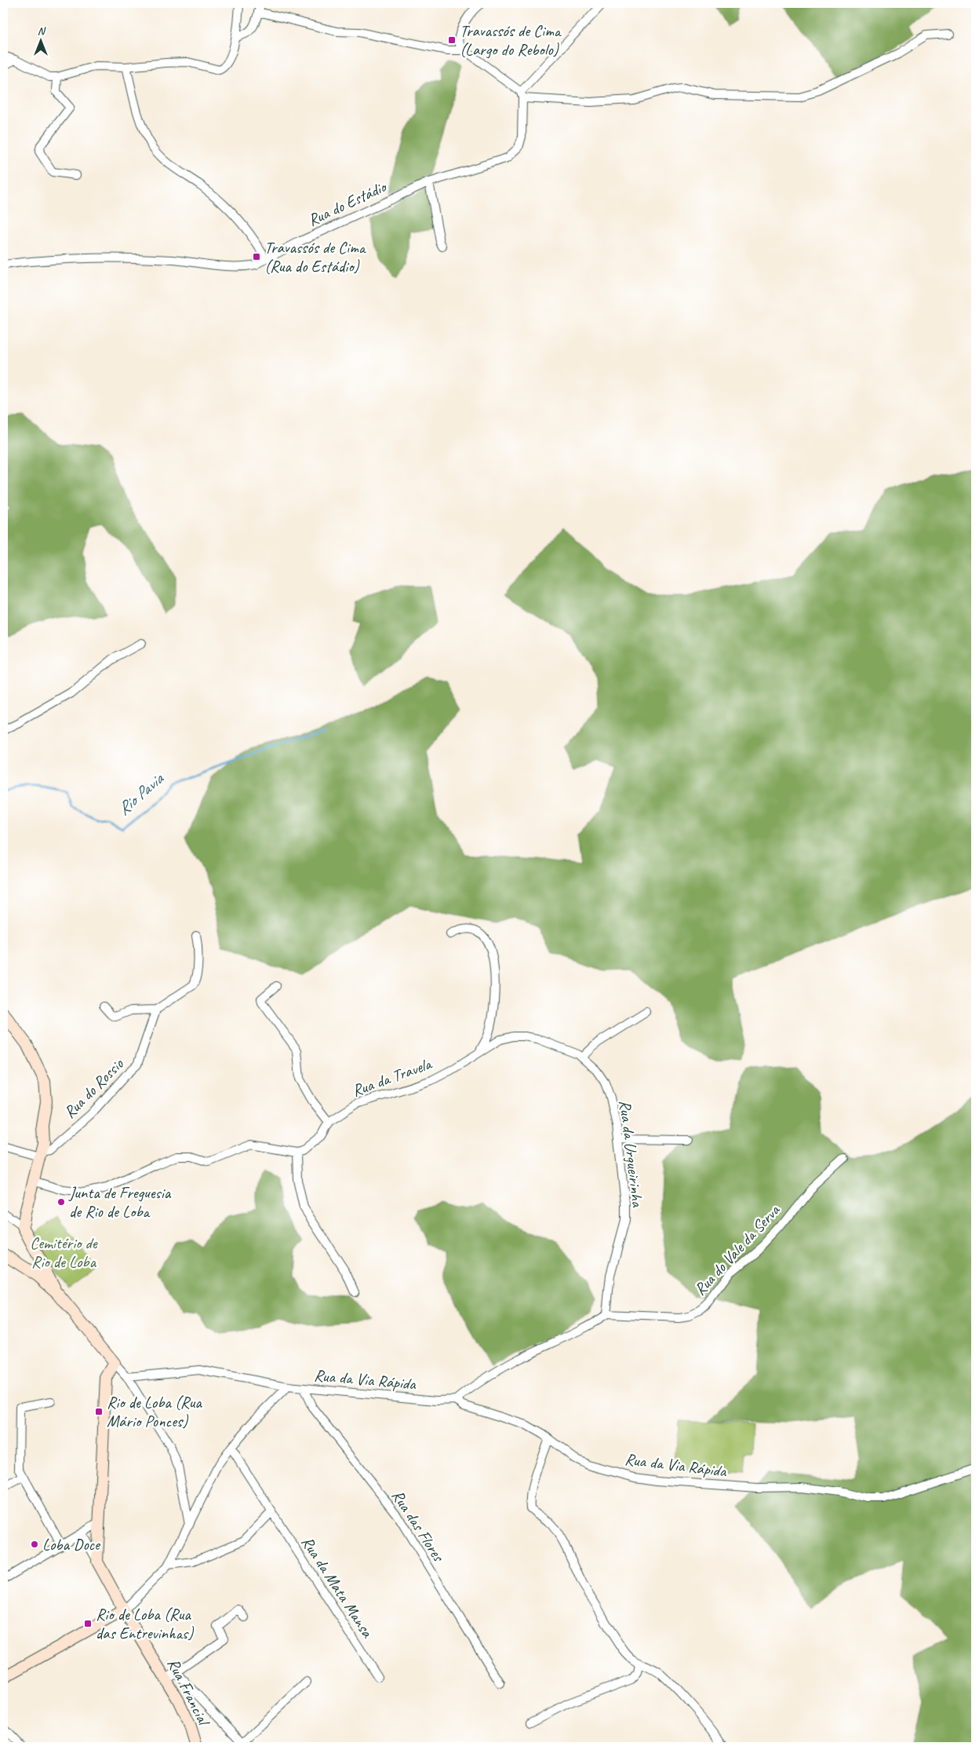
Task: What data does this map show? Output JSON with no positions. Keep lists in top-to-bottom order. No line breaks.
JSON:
{"streets":{"street":["Rua do Estádio","Rua da Travela","Rua do Rossio","Rua da Urgueirinha","Rua do Vale da Serva","Rua da Via Rápida","Rua das Flores","Rua da Mata Mansa","Rua Francial"]},"crossings":[["Rua da Travela","Rua da Urgueirinha"],["Rua da Urgueirinha","Rua do Vale da Serva"],["Rua da Via Rápida","Rua das Flores"]],"water":["Rio Pavia"],"parks":["Cemitério de Rio de Loba"],"places":{"transit":["Travassós de Cima (Largo do Rebolo)","Travassós de Cima (Rua do Estádio)","Rio de Loba (Rua Mário Ponces)","Rio de Loba (Rua das Entrevinhas)"],"other":["Junta de Freguesia de Rio de Loba","Loba Doce"]},"north":"top"}
